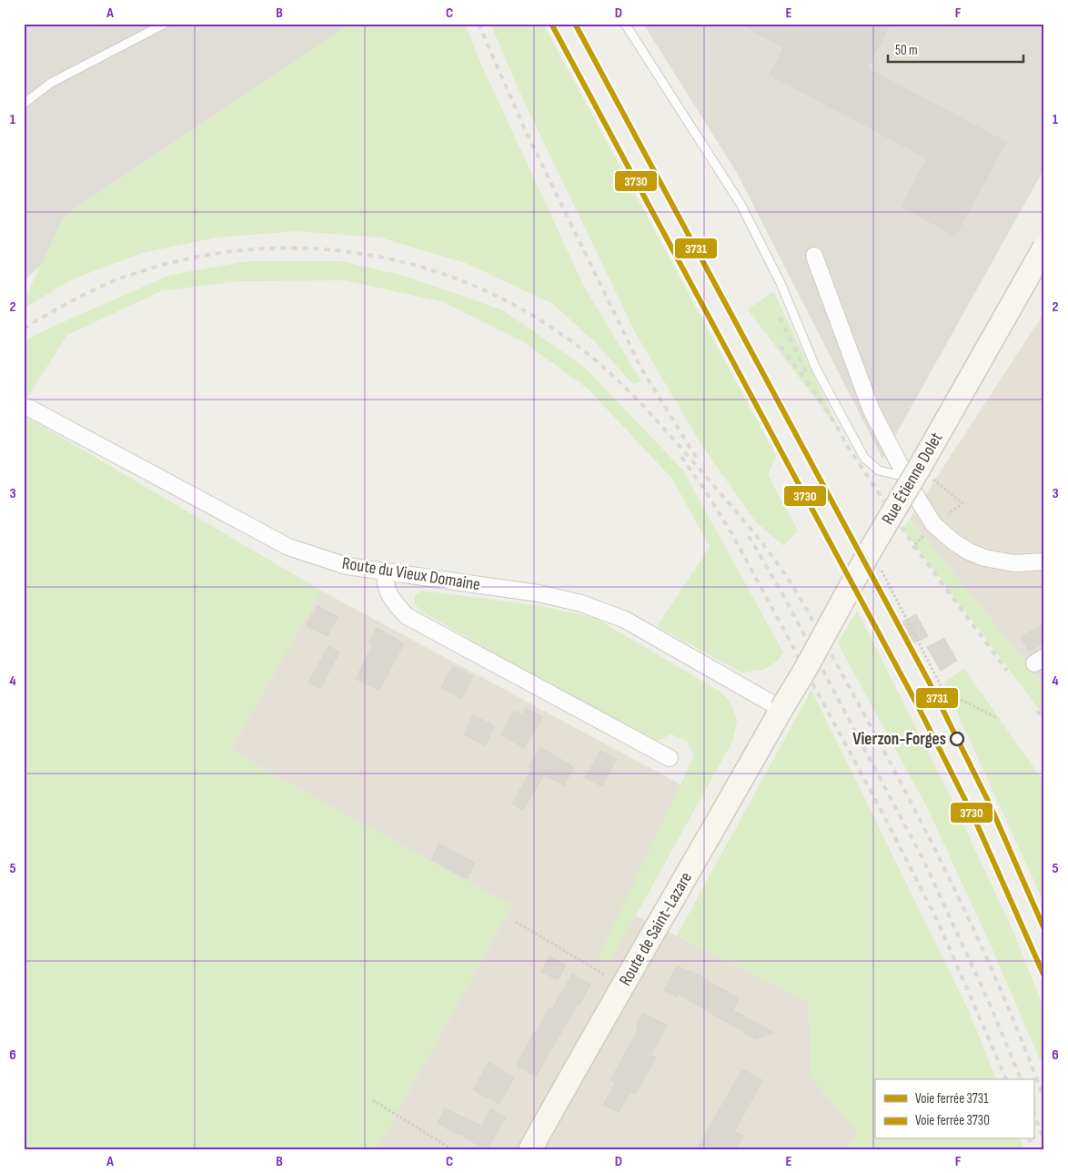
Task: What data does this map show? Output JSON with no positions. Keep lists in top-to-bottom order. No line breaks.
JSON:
{"streets":{"main road":["Rue Étienne Dolet","Route de Saint-Lazare"],"street":["Route du Vieux Domaine"]},"crossings":[["Rue Étienne Dolet","Route du Vieux Domaine"],["Rue Étienne Dolet","Route de Saint-Lazare"],["Route du Vieux Domaine","Route de Saint-Lazare"]],"places":["Vierzon-Forges"],"lines":["rail line 3731","rail line 3730"],"legend":["Voie ferrée 3731","Voie ferrée 3730"],"scale_bar":"50 m","grid":{"columns":["A","B","C","D","E","F"],"rows":["1","2","3","4","5","6"]}}
